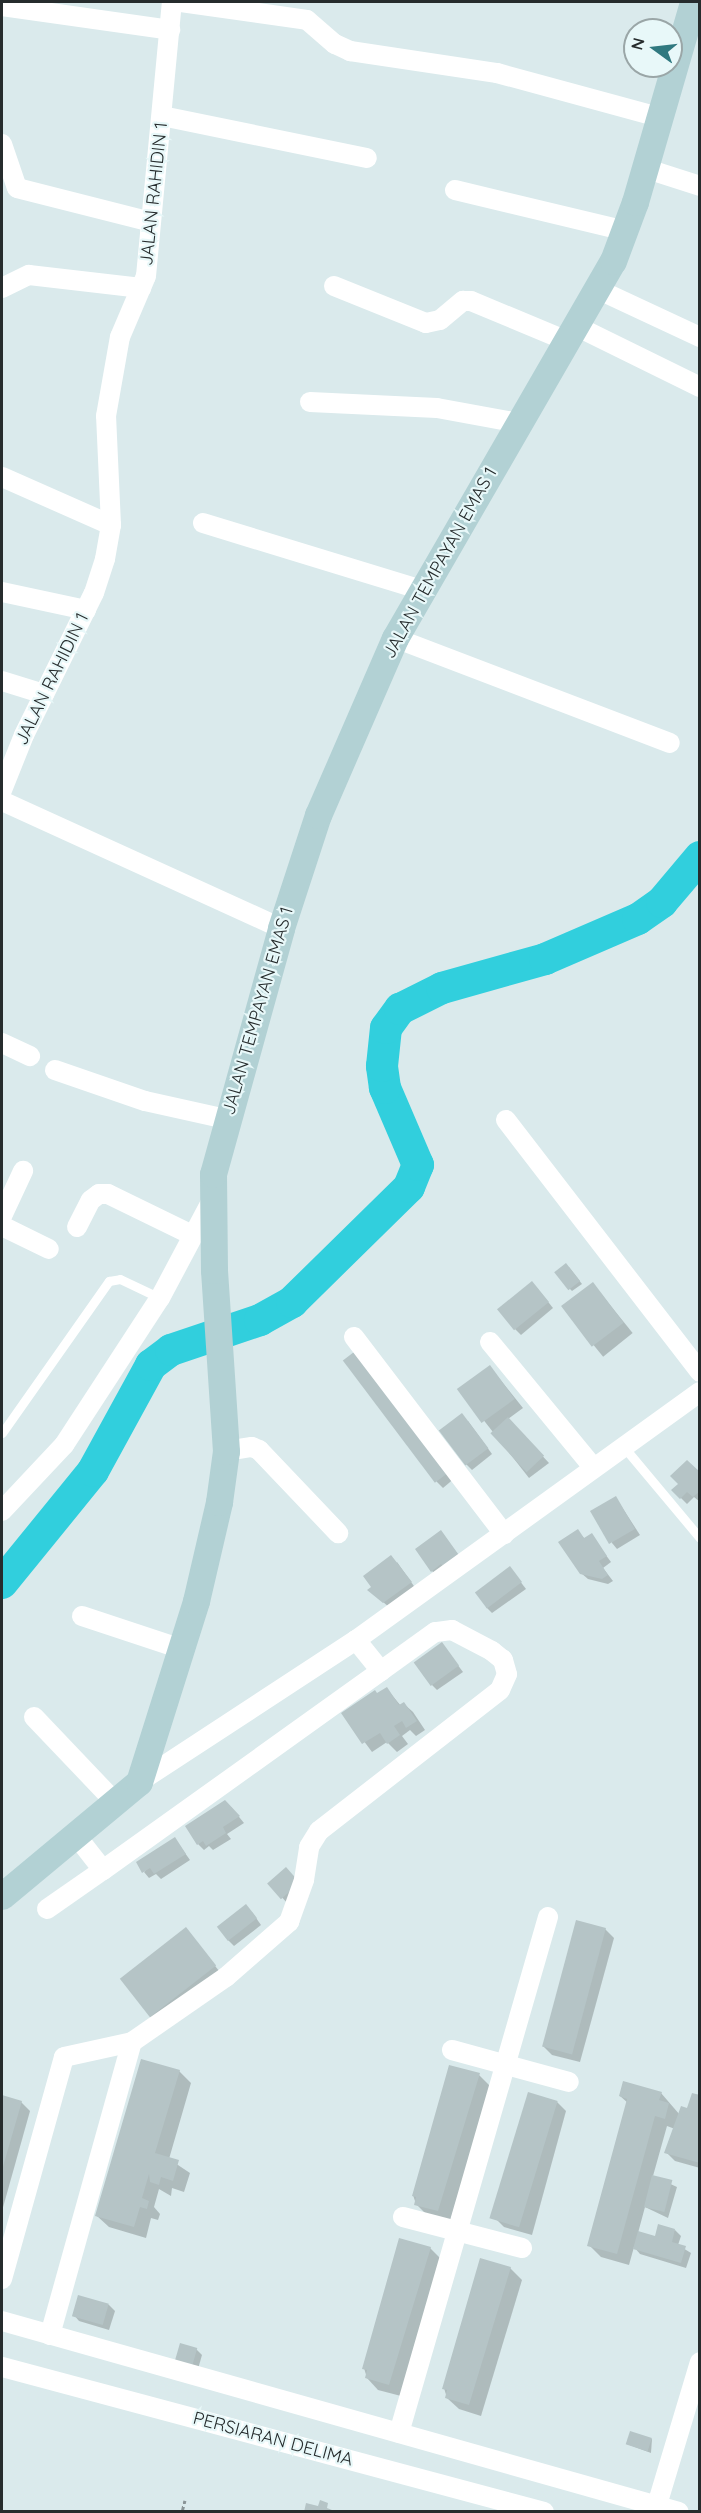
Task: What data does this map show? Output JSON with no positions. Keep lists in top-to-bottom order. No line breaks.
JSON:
{"streets":{"street":["JALAN RAHIDIN 1","JALAN TEMPAYAN EMAS 1","PERSIARAN DELIMA"]},"north":"left"}
